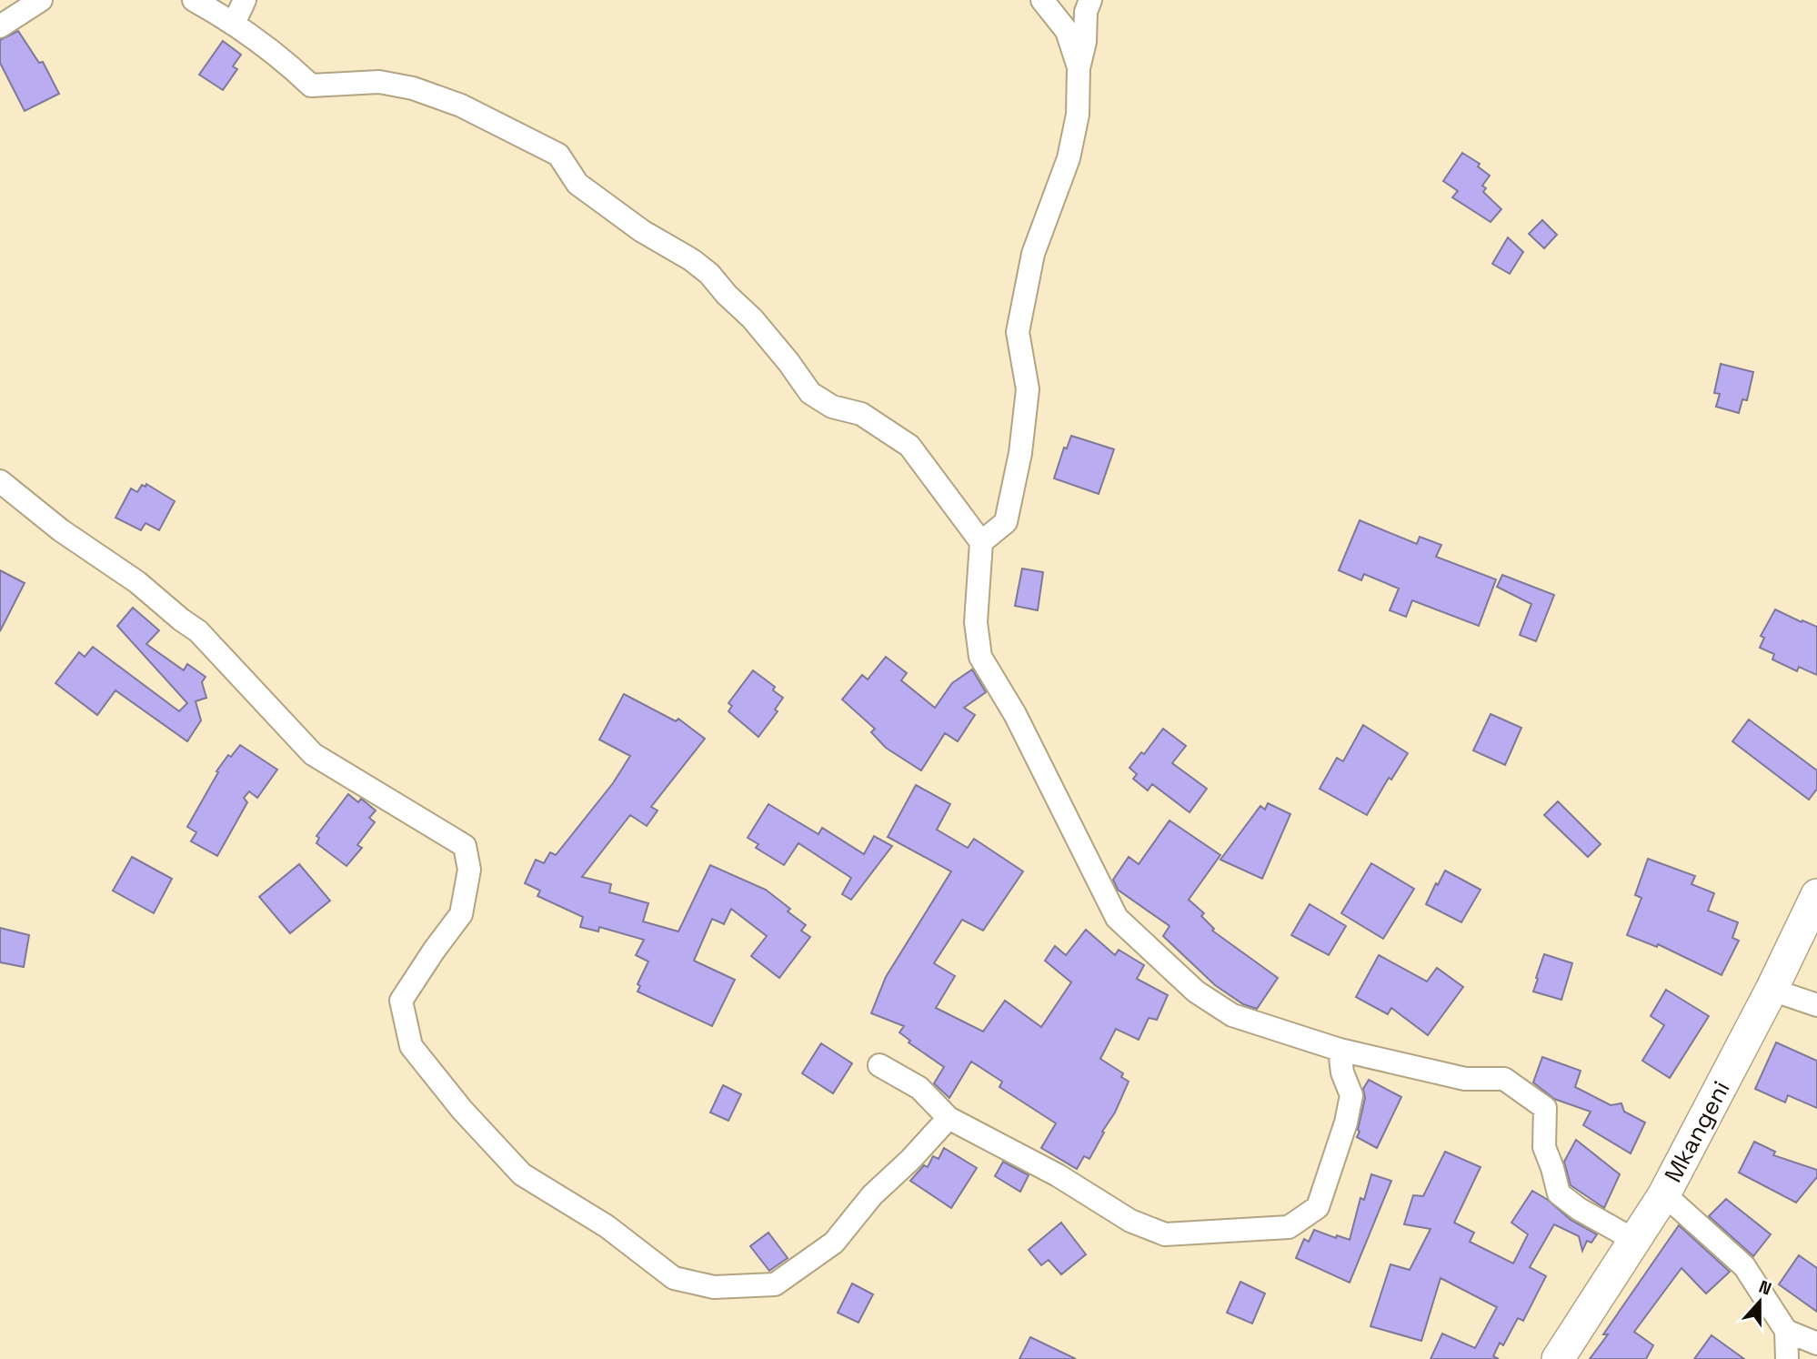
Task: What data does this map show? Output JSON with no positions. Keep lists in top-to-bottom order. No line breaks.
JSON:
{"streets":{"street":["Mkangeni"]},"north":"top"}
